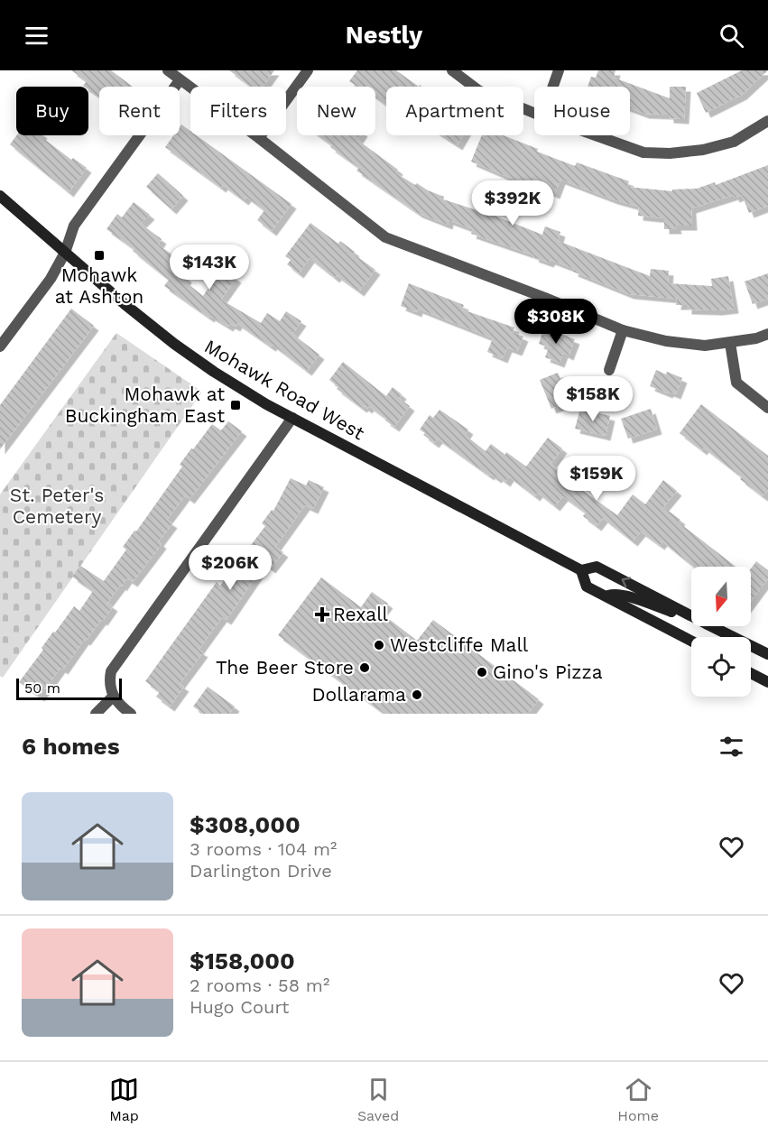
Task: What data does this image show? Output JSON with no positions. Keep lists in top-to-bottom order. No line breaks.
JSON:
{"streets":{"main road":["Mohawk Road West"]},"parks":["St. Peter's Cemetery"],"places":{"transit":["Mohawk at Ashton","Mohawk at Buckingham East"],"health":["Rexall"],"other":["Westcliffe Mall","The Beer Store","Gino's Pizza","Dollarama"]},"scale_bar":"50 m","north":"bottom","page":{"header":"Nestly","chip":["Buy","Rent","Filters","New","Apartment","House"],"price":["$392K","$143K","$308K","$158K","$159K","$206K"],"scale":"50 m","heading":"6 homes","list":[{"name":"$308,000","note":"3 rooms · 104 m² · Darlington Drive"},{"name":"$158,000","note":"2 rooms · 58 m² · Hugo Court"}],"tabs":["Map","Saved","Home"]}}
